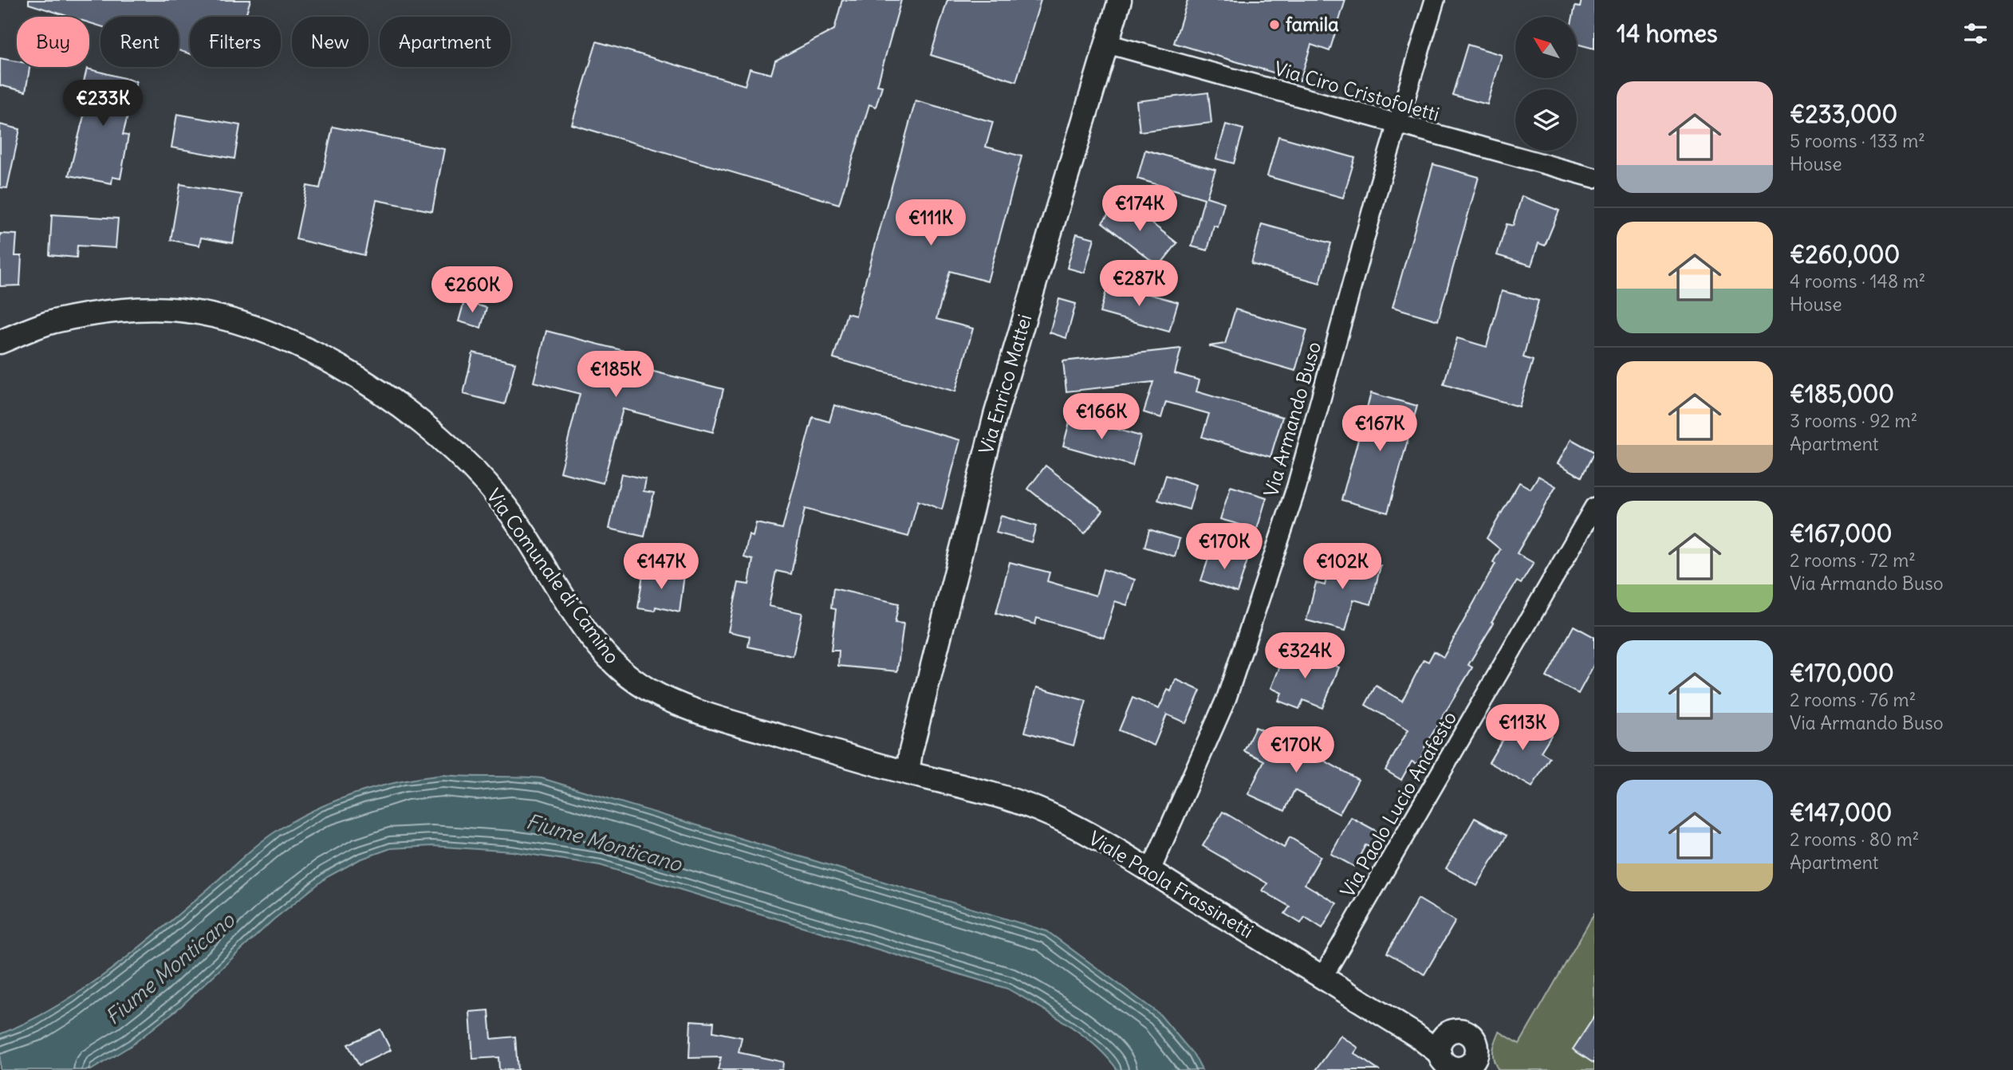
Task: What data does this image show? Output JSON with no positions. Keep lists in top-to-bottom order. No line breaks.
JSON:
{"streets":{"street":["Via Ciro Cristofoletti","Via Enrico Mattei","Via Armando Buso","Via Comunale di Camino","Via Paolo Lucio Anafesto","Viale Paola Frassinetti"]},"crossings":[["Via Ciro Cristofoletti","Via Enrico Mattei"],["Via Ciro Cristofoletti","Via Armando Buso"],["Via Enrico Mattei","Via Comunale di Camino"],["Via Enrico Mattei","Viale Paola Frassinetti"],["Via Armando Buso","Viale Paola Frassinetti"],["Via Comunale di Camino","Viale Paola Frassinetti"],["Via Paolo Lucio Anafesto","Viale Paola Frassinetti"]],"water":["Fiume Monticano"],"places":["famila"],"north":"top left","page":{"heading":"14 homes","chip":["Buy","Rent","Filters","New","Apartment"],"list":[{"name":"€233,000","note":"5 rooms · 133 m² · House"},{"name":"€260,000","note":"4 rooms · 148 m² · House"},{"name":"€185,000","note":"3 rooms · 92 m² · Apartment"},{"name":"€167,000","note":"2 rooms · 72 m² · Via Armando Buso"},{"name":"€170,000","note":"2 rooms · 76 m² · Via Armando Buso"},{"name":"€147,000","note":"2 rooms · 80 m² · Apartment"}],"price":["€233K","€174K","€111K","€287K","€260K","€185K","€166K","€167K","€170K","€147K","€102K","€324K","€113K","€170K"]}}
